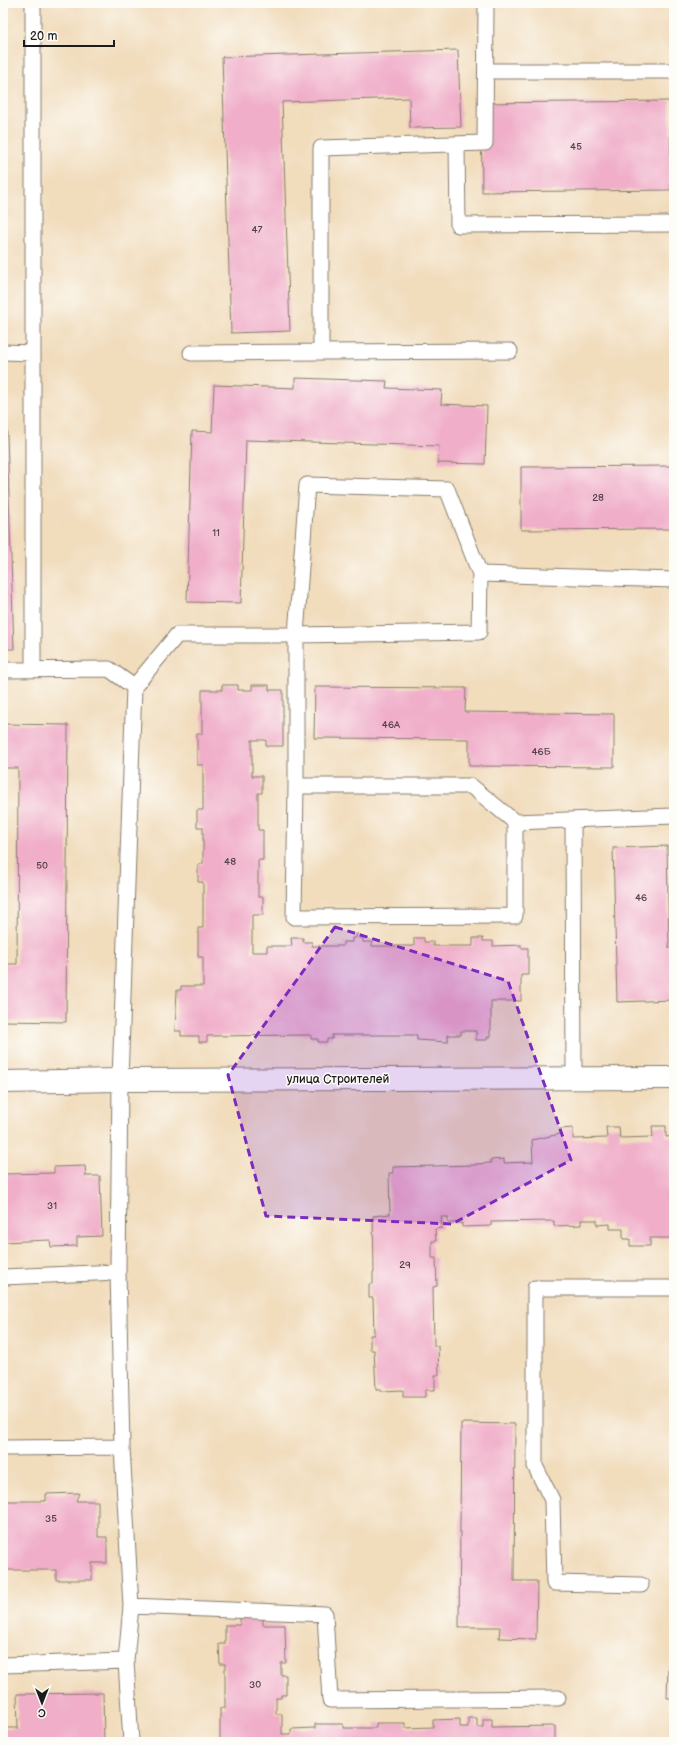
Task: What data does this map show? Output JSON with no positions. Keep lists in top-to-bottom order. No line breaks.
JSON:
{"streets":{"street":["улица Строителей"]},"house_numbers":["45","47","28","11","46А","46Б","48","50","46","31","29","35","30"],"scale_bar":"20 m","north":"bottom"}
